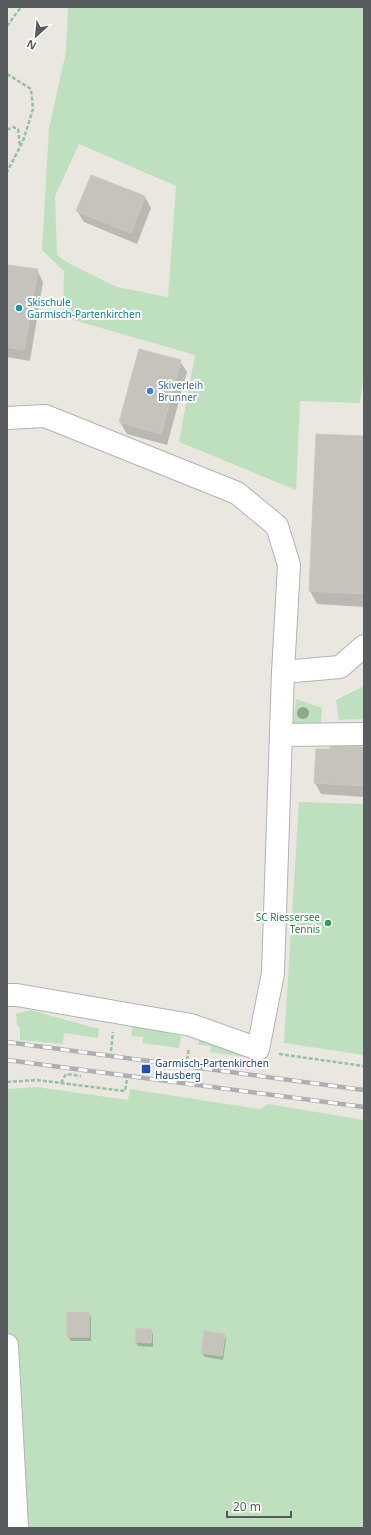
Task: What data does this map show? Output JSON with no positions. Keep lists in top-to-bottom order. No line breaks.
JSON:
{"places":{"other":["Skischule Garmisch-Partenkirchen","Skiverleih Brunner","SC Riessersee Tennis"],"transit":["Garmisch-Partenkirchen Hausberg"]},"scale_bar":"20 m","north":"bottom left"}
